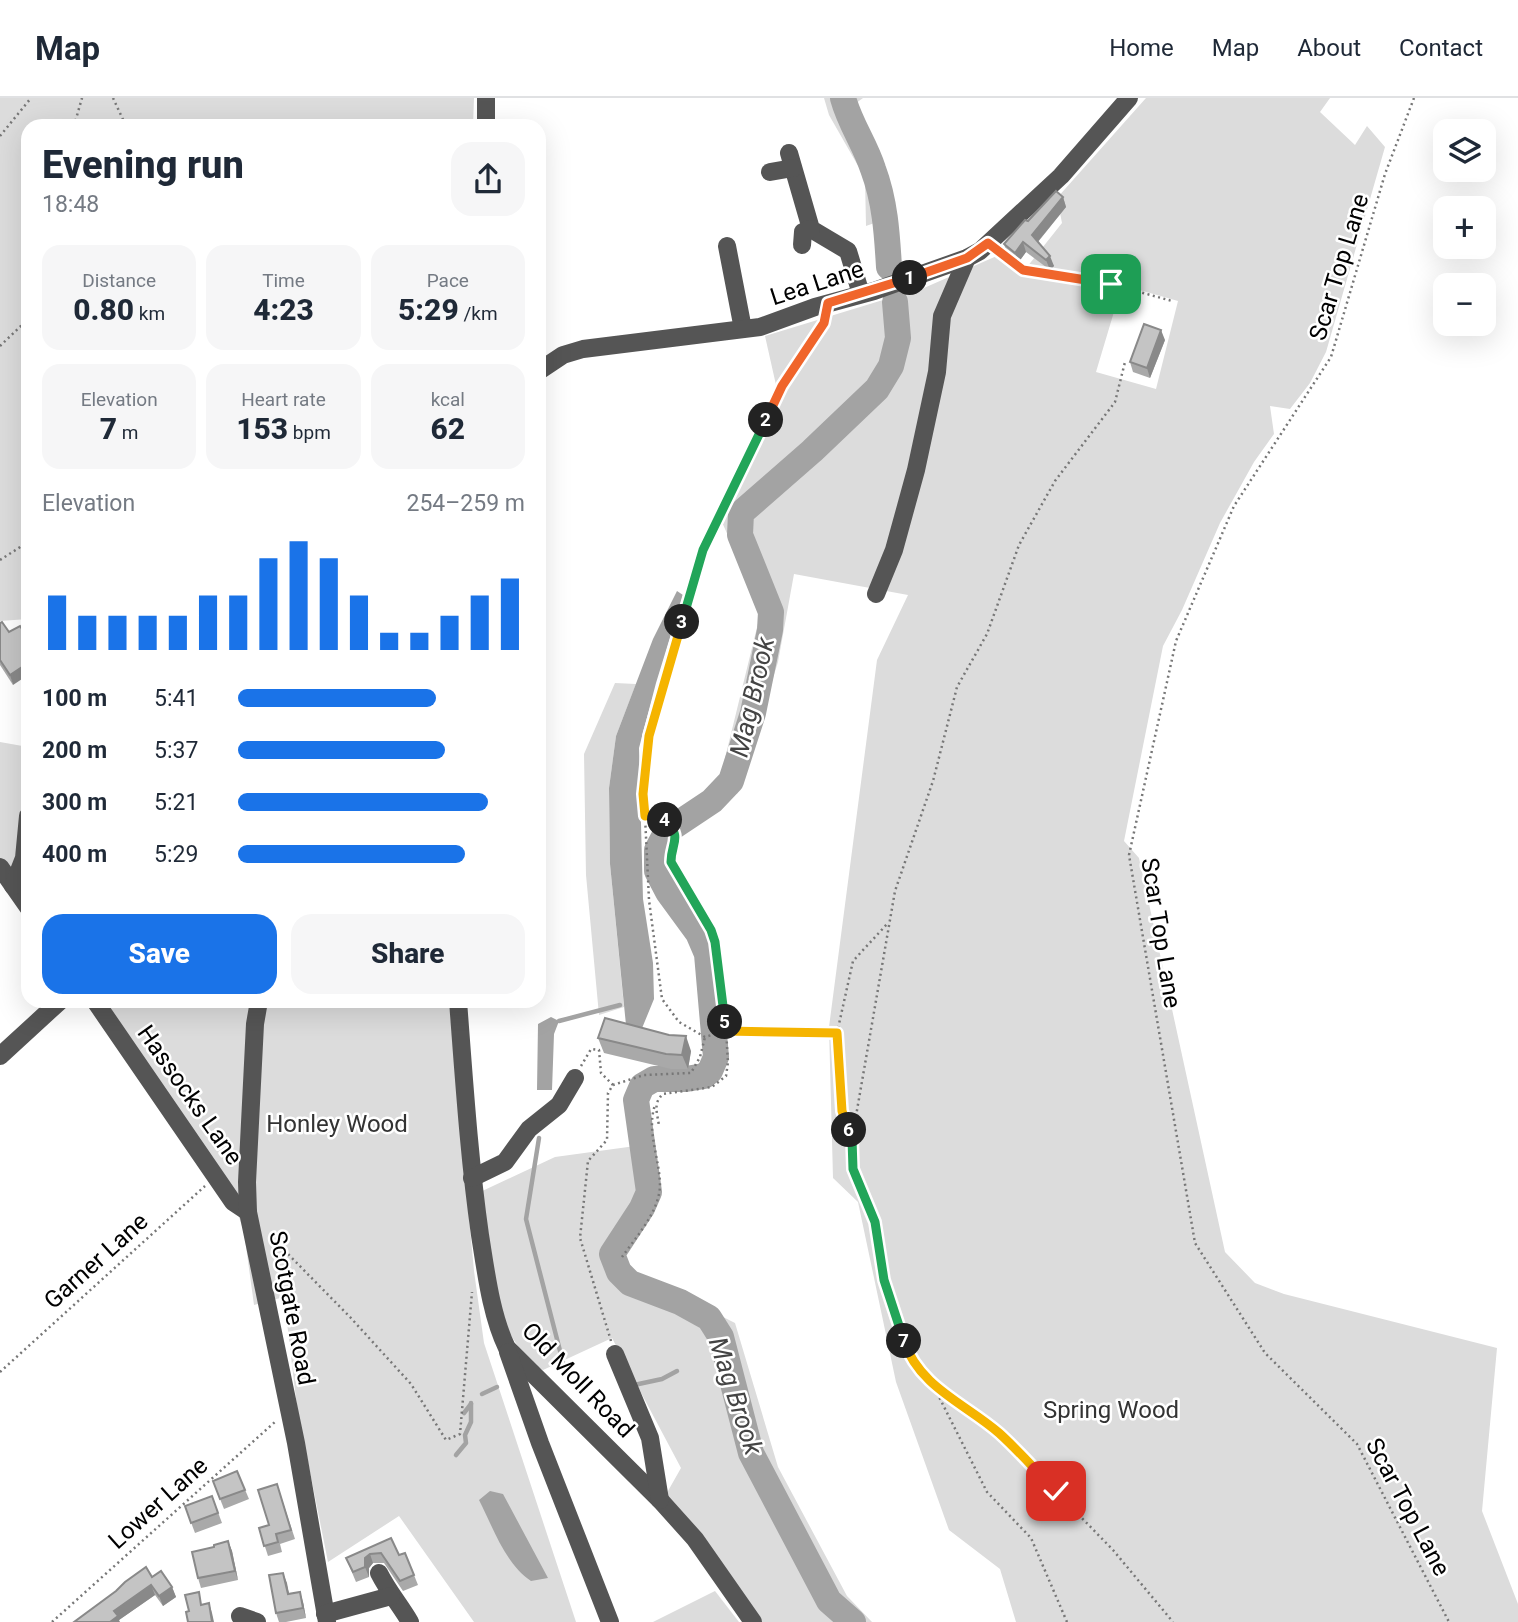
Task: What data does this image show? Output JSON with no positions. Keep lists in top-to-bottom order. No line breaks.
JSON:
{"streets":{"street":["Lea Lane","Hassocks Lane","Scotgate Road","Old Moll Road"],"path":["Scar Top Lane","Garner Lane","Lower Lane"]},"crossings":[["Hassocks Lane","Garner Lane"],["Hassocks Lane","Scotgate Road"],["Scotgate Road","Lower Lane"]],"water":["Mag Brook"],"parks":["Honley Wood","Spring Wood"],"page":{"header":"Map","nav":["Home","Map","About","Contact"],"map_buttons":["+","−"],"heading":["Evening run","18:48"],"stats":[["Distance","0.80 km"],["Time","4:23"],["Pace","5:29 /km"],["Elevation","7 m"],["Heart rate","153 bpm"],["kcal","62"]],"pins":["1","2","3","4","5","6","7"],"chart":["Elevation","254–259 m"],"list":[{"name":"100 m","note":"5:41"},{"name":"200 m","note":"5:37"},{"name":"300 m","note":"5:21"},{"name":"400 m","note":"5:29"}],"buttons":["Save","Share"]}}
